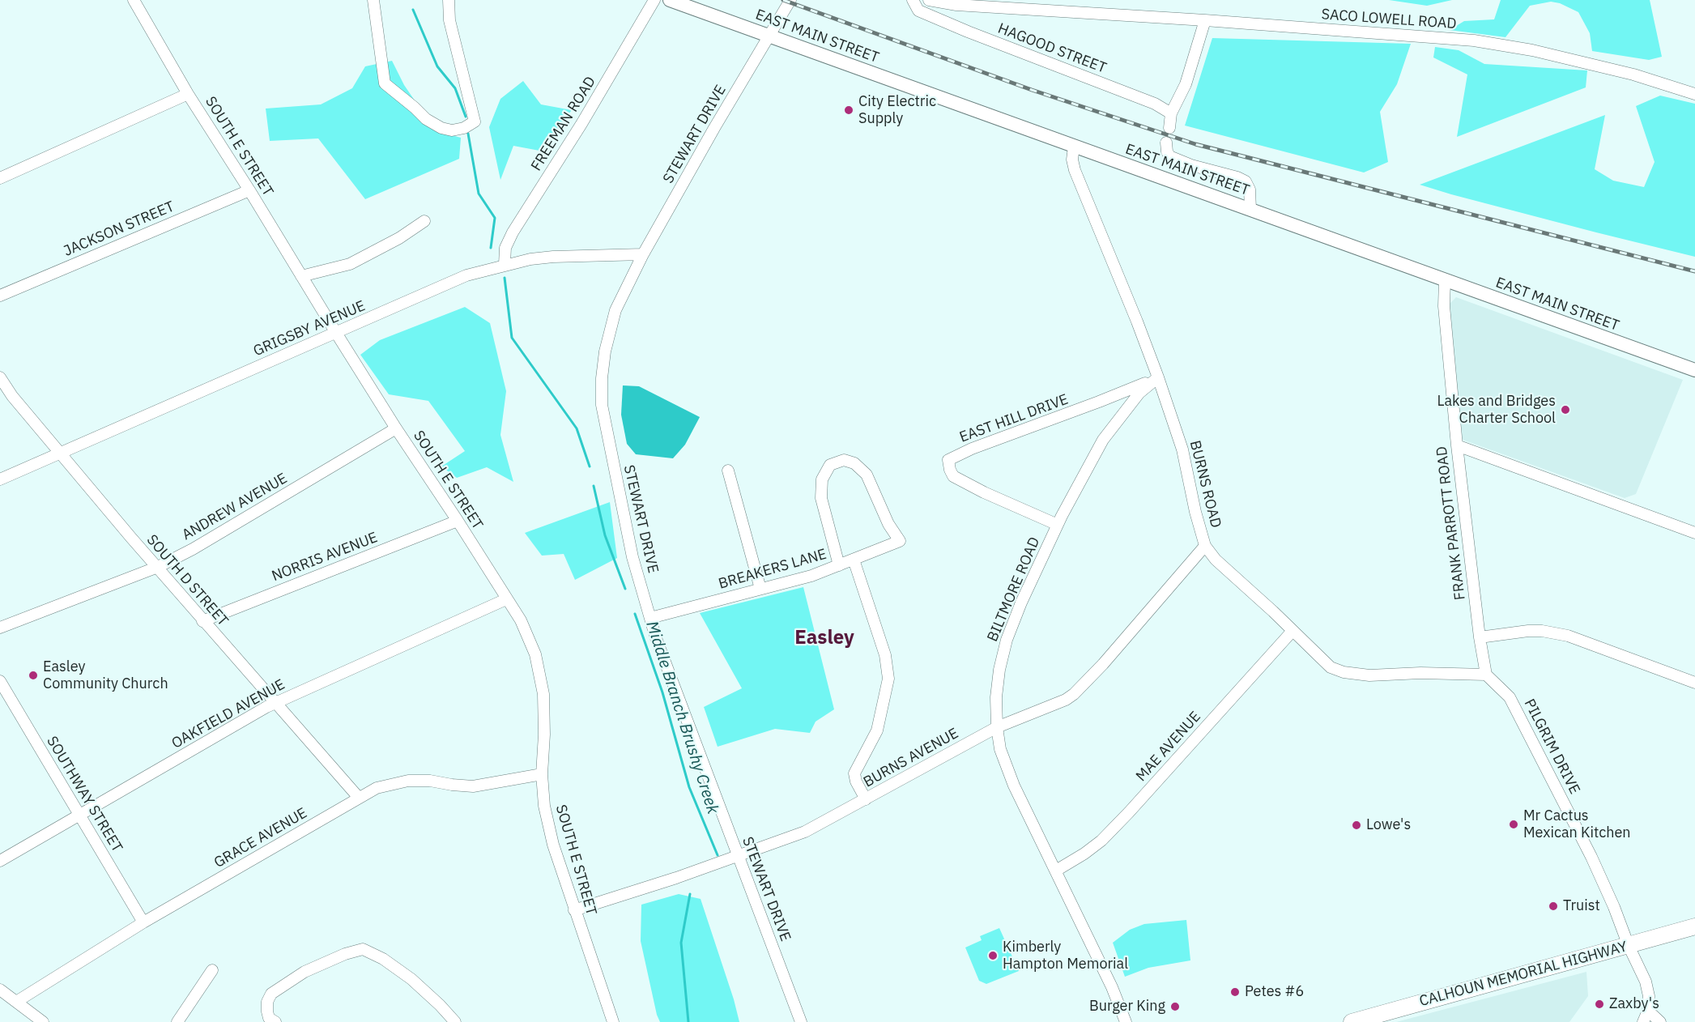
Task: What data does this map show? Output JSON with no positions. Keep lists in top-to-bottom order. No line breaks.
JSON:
{"streets":{"highway":["CALHOUN MEMORIAL HIGHWAY"],"main road":["EAST MAIN STREET"],"street":["SACO LOWELL ROAD","HAGOOD STREET","FREEMAN ROAD","STEWART DRIVE","SOUTH E STREET","JACKSON STREET","GRIGSBY AVENUE","EAST HILL DRIVE","BURNS ROAD","ANDREW AVENUE","FRANK PARROTT ROAD","NORRIS AVENUE","BREAKERS LANE","SOUTH D STREET","BILTMORE ROAD","OAKFIELD AVENUE","MAE AVENUE","PILGRIM DRIVE","BURNS AVENUE","SOUTHWAY STREET","GRACE AVENUE"]},"crossings":[["EAST MAIN STREET","STEWART DRIVE"],["EAST MAIN STREET","BURNS ROAD"],["EAST MAIN STREET","FRANK PARROTT ROAD"],["FREEMAN ROAD","GRIGSBY AVENUE"],["STEWART DRIVE","GRIGSBY AVENUE"],["STEWART DRIVE","BREAKERS LANE"],["STEWART DRIVE","BURNS AVENUE"],["SOUTH E STREET","JACKSON STREET"],["SOUTH E STREET","GRIGSBY AVENUE"],["SOUTH E STREET","ANDREW AVENUE"],["SOUTH E STREET","NORRIS AVENUE"],["SOUTH E STREET","OAKFIELD AVENUE"],["SOUTH E STREET","BURNS AVENUE"],["SOUTH E STREET","GRACE AVENUE"],["GRIGSBY AVENUE","SOUTH D STREET"],["EAST HILL DRIVE","BURNS ROAD"],["EAST HILL DRIVE","BILTMORE ROAD"],["BURNS ROAD","FRANK PARROTT ROAD"],["BURNS ROAD","BILTMORE ROAD"],["BURNS ROAD","MAE AVENUE"],["BURNS ROAD","PILGRIM DRIVE"],["BURNS ROAD","BURNS AVENUE"],["ANDREW AVENUE","SOUTH D STREET"],["FRANK PARROTT ROAD","PILGRIM DRIVE"],["NORRIS AVENUE","SOUTH D STREET"],["SOUTH D STREET","OAKFIELD AVENUE"],["SOUTH D STREET","GRACE AVENUE"],["BILTMORE ROAD","MAE AVENUE"],["BILTMORE ROAD","BURNS AVENUE"],["OAKFIELD AVENUE","SOUTHWAY STREET"],["PILGRIM DRIVE","CALHOUN MEMORIAL HIGHWAY"],["SOUTHWAY STREET","GRACE AVENUE"]],"districts":["Easley"],"water":["Middle Branch Brushy Creek"],"places":["City Electric Supply","Lakes and Bridges Charter School","Easley Community Church","Mr Cactus Mexican Kitchen","Lowe's","Truist","Kimberly Hampton Memorial","Petes #6","Zaxby's","Burger King"]}
